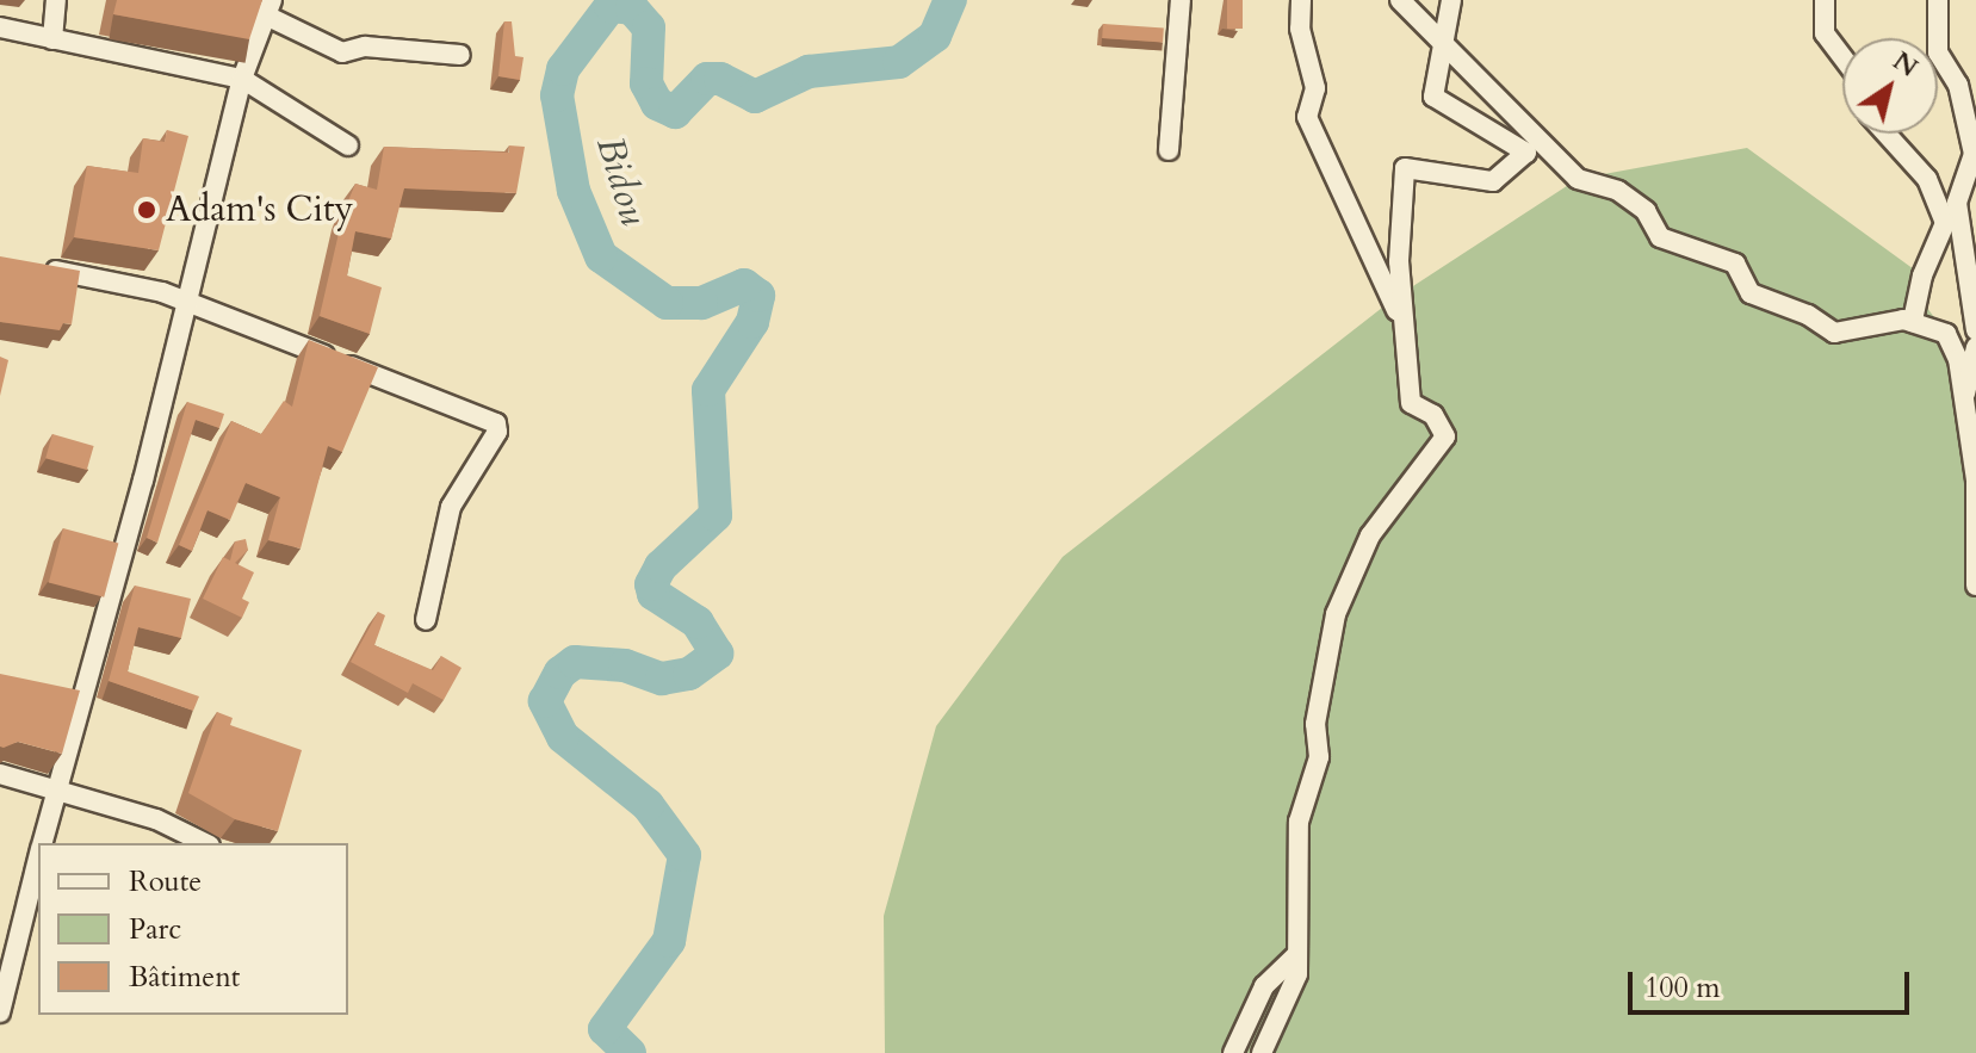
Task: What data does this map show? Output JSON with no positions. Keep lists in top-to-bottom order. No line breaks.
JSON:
{"water":["Bidou"],"places":["Adam's City"],"legend":["Route","Parc","Bâtiment"],"scale_bar":"100 m","north":"top right"}
